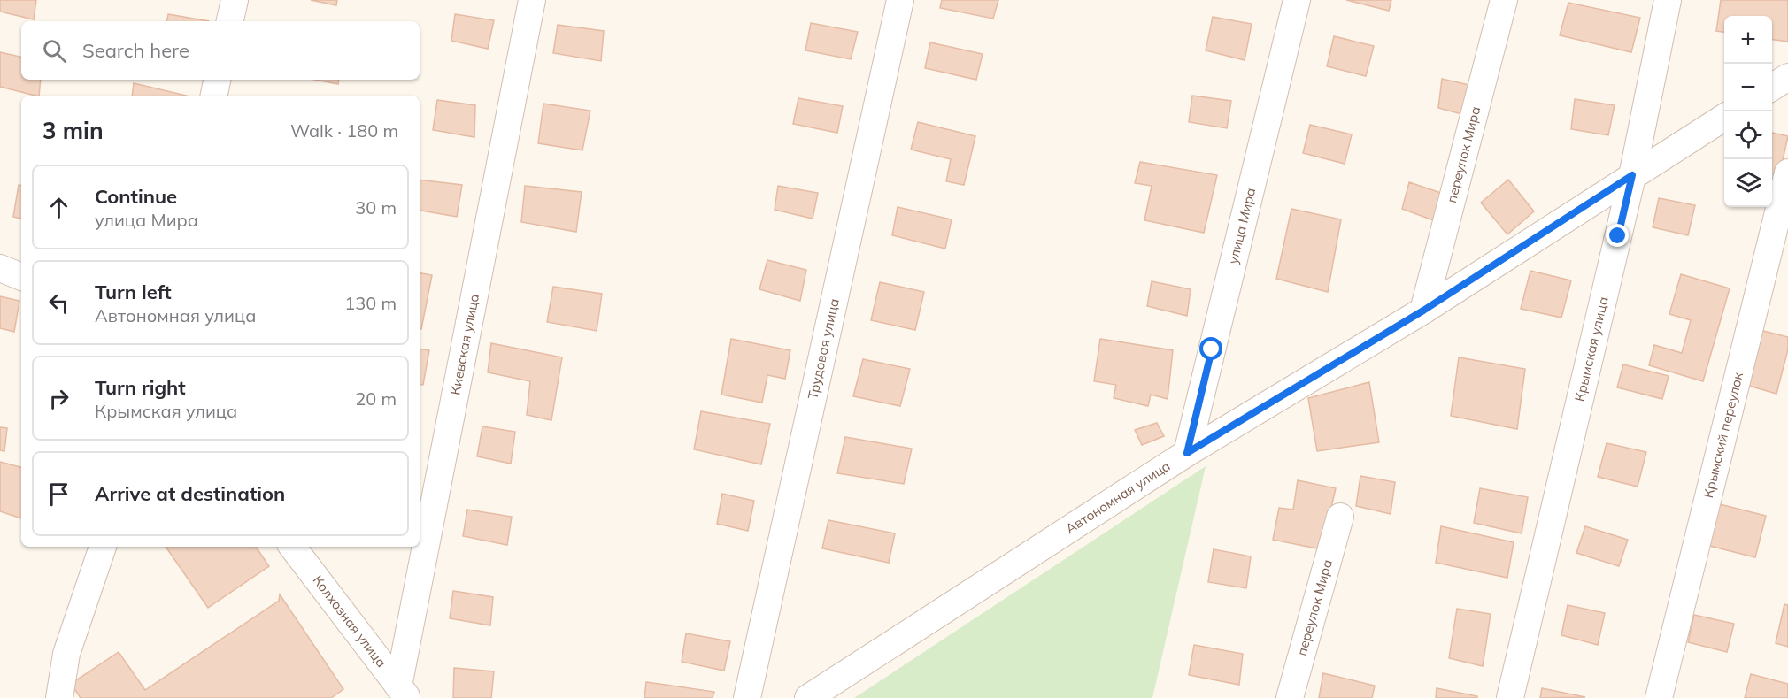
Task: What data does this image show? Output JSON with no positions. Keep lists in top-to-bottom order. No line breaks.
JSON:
{"streets":{"street":["переулок Мира","улица Мира","Киевская улица","Трудовая улица","Крымская улица","Крымский переулок","Автономная улица","Колхозная улица"]},"crossings":[["переулок Мира","Автономная улица"],["улица Мира","Автономная улица"],["Киевская улица","Колхозная улица"],["Крымская улица","Автономная улица"]],"page":{"map_buttons":["+","−"],"search":"Search here","heading":["3 min","Walk · 180 m"],"list":[["Continue","улица Мира","30 m"],["Turn left","Автономная улица","130 m"],["Turn right","Крымская улица","20 m"],"Arrive at destination"]}}
